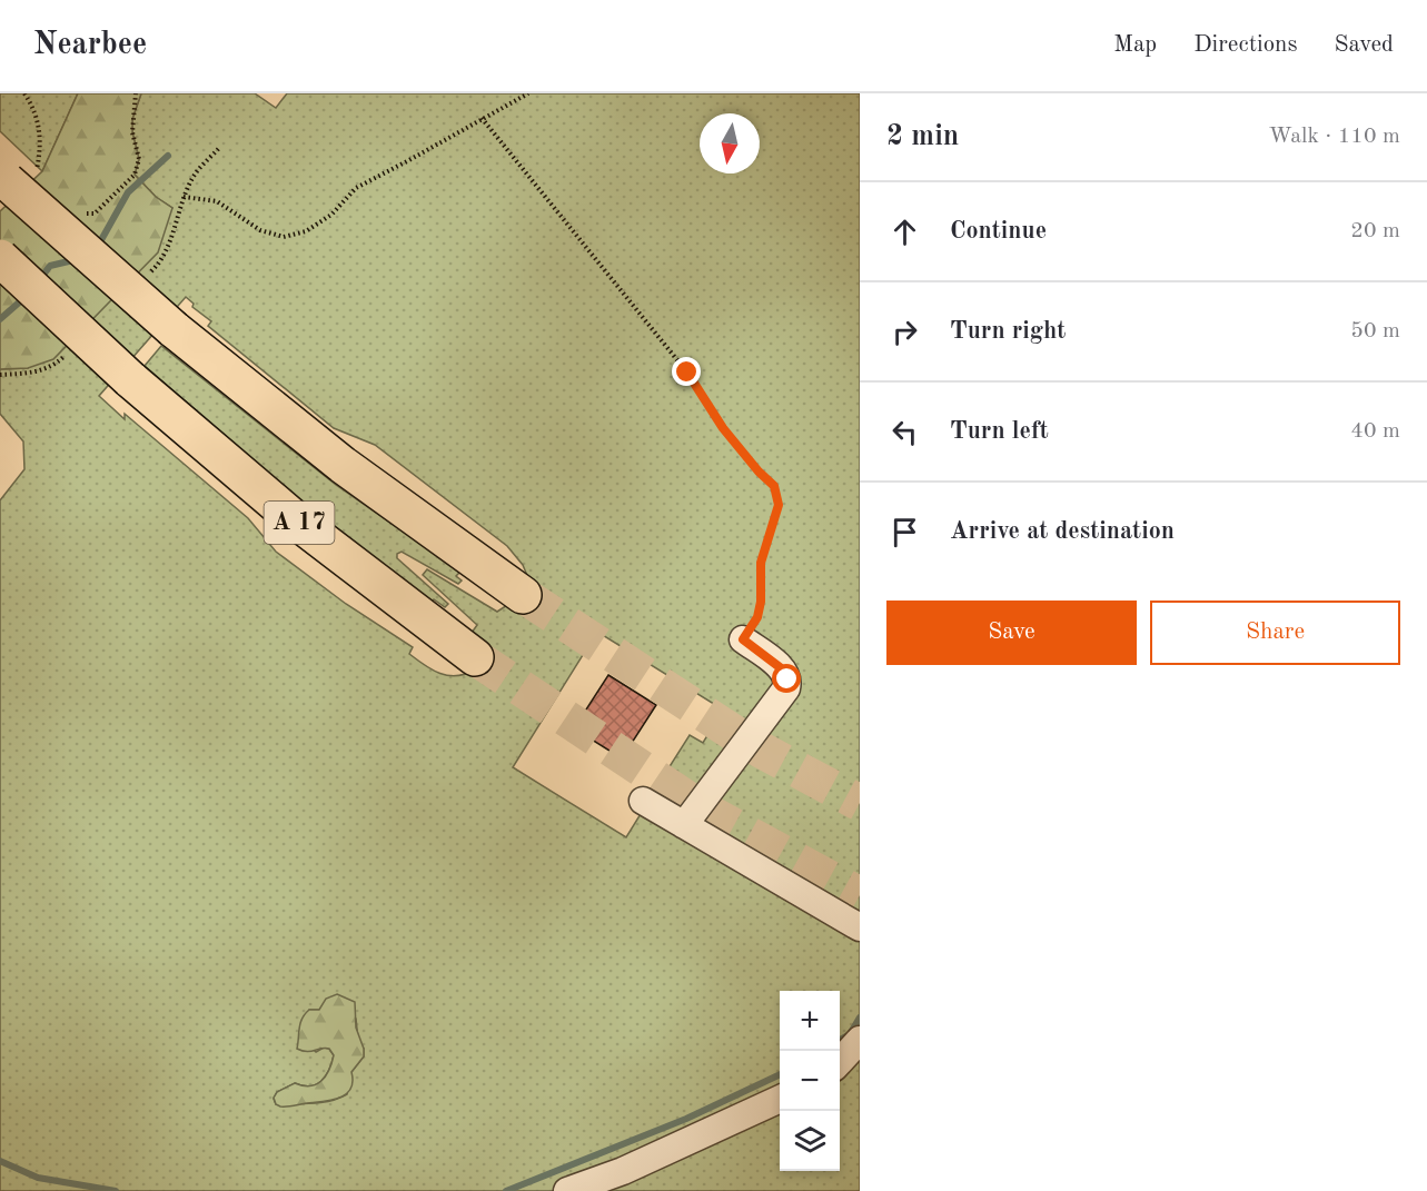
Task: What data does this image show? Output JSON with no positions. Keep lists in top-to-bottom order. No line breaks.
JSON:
{"streets":{"highway":["A 17"]},"north":"bottom","page":{"header":"Nearbee","nav":["Map","Directions","Saved"],"heading":["2 min","Walk · 110 m"],"list":[["Continue","20 m"],["Turn right","50 m"],["Turn left","40 m"],"Arrive at destination"],"buttons":["Save","Share"],"map_buttons":["+","−"]}}
